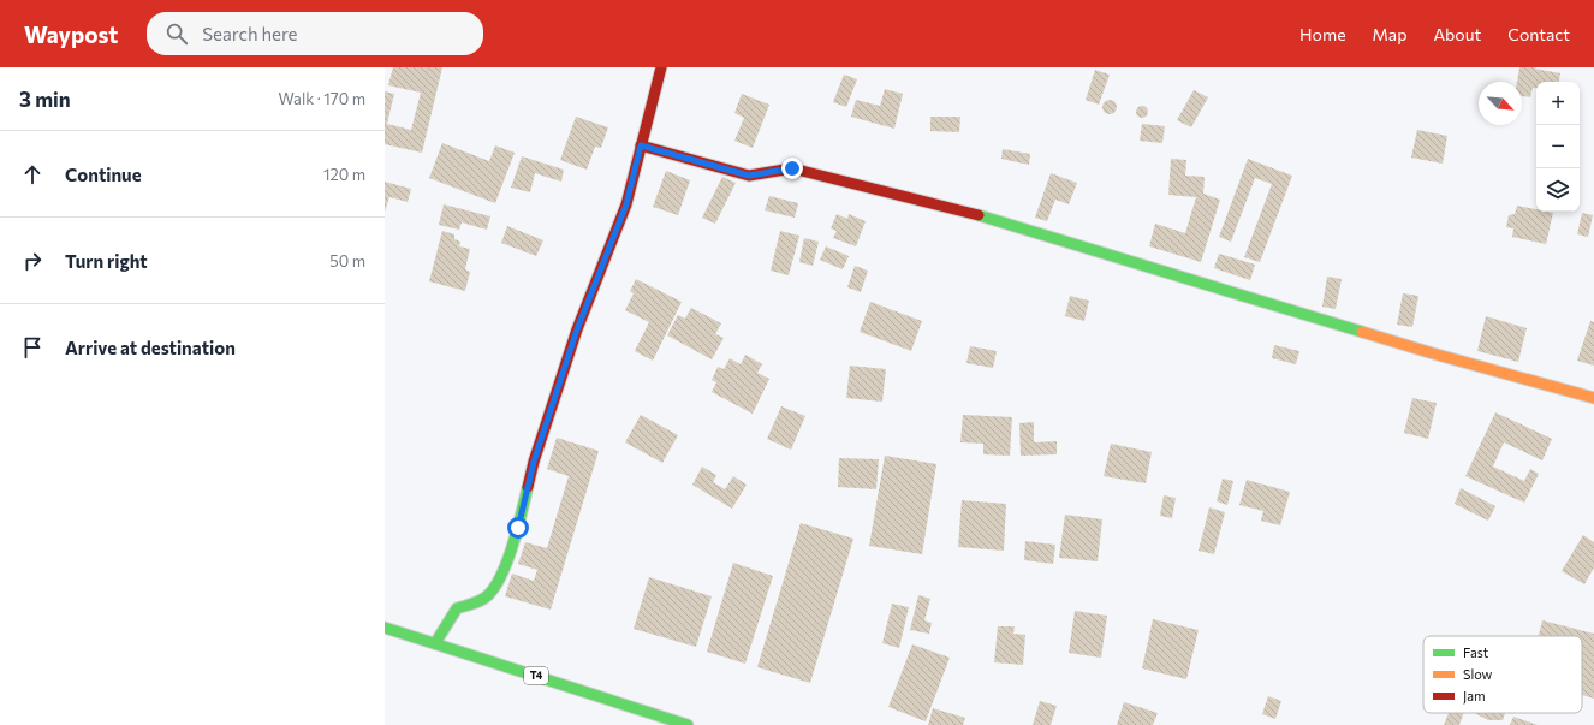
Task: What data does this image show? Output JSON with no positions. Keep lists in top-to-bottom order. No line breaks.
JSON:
{"streets":{"main road":["T4"]},"legend":["Fast","Slow","Jam"],"north":"bottom right","page":{"header":"Waypost","search":"Search here","nav":["Home","Map","About","Contact"],"heading":["3 min","Walk · 170 m"],"map_buttons":["+","−"],"list":[["Continue","120 m"],["Turn right","50 m"],"Arrive at destination"]}}
